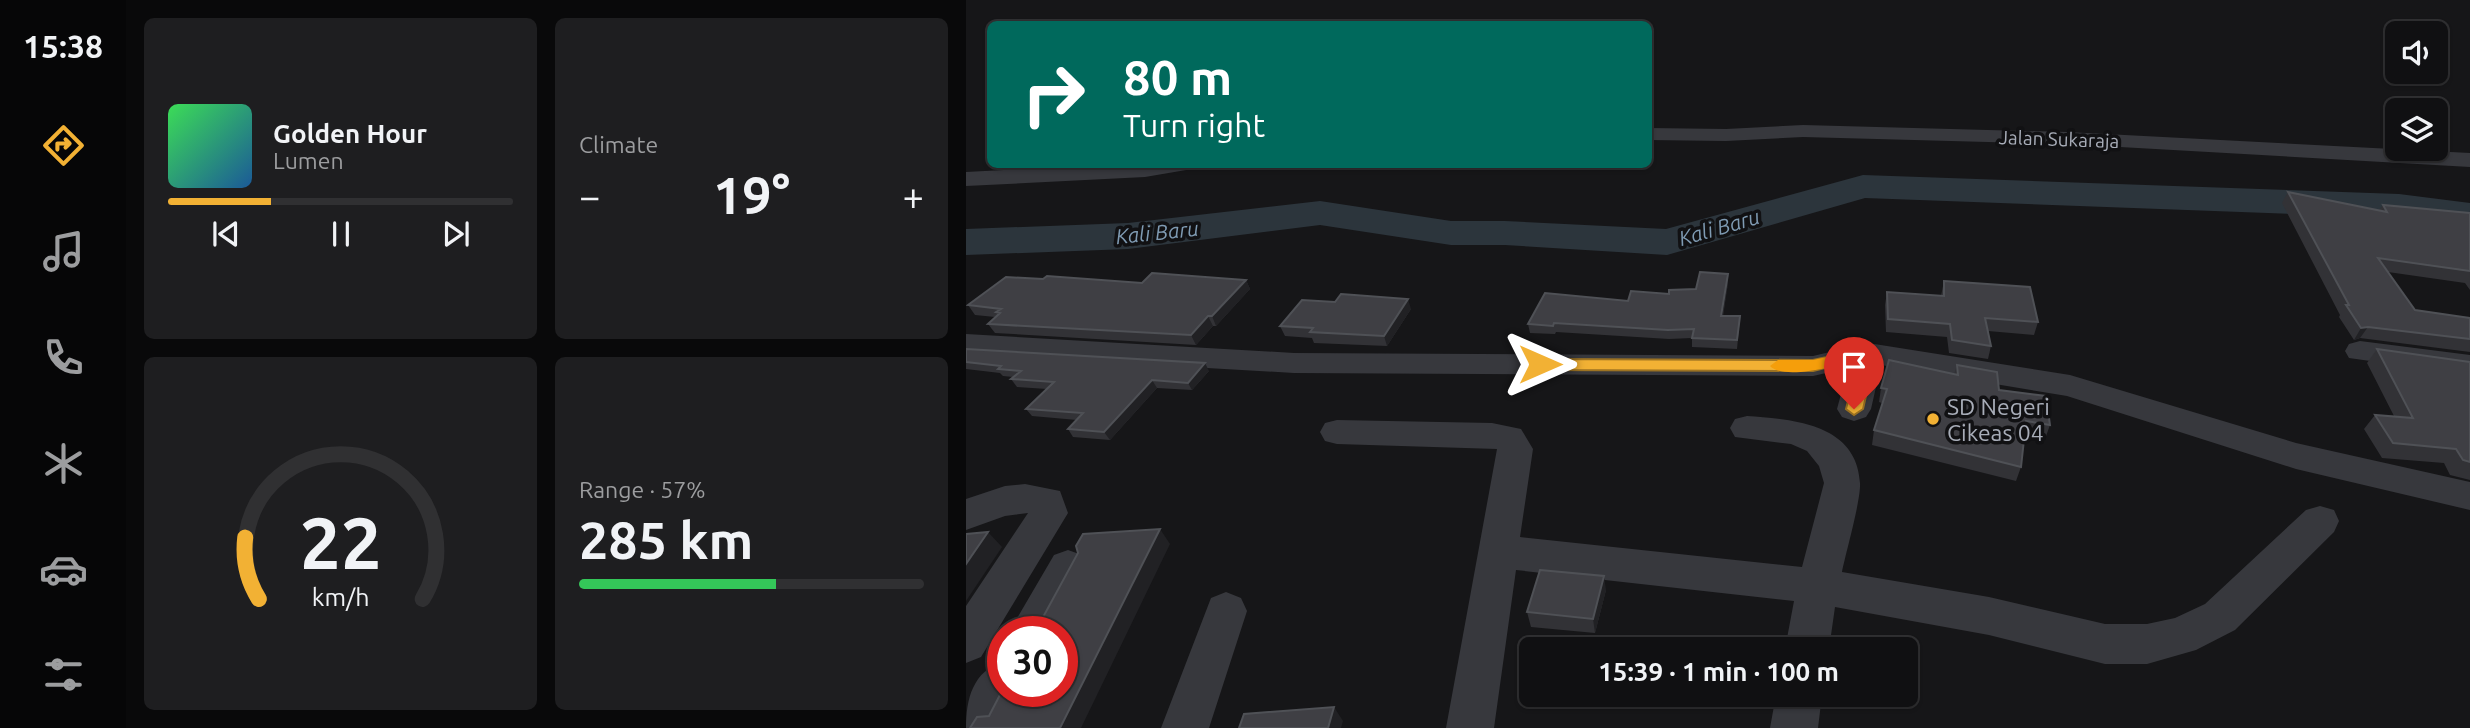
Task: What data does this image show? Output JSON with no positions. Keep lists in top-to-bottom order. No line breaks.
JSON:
{"streets":{"street":["Jalan Sukaraja"]},"water":["Kali Baru"],"places":["SD Negeri Cikeas 04"],"page":{"tabs":"15:38","tile":["Climate",["Range · 57%","285 km"]],"turn":["80 m","Turn right"],"song":["Golden Hour","Lumen"],"heat":["−","19°","+"],"limit":"30","trip":"15:39 · 1 min · 100 m","gauge":["22","km/h"]}}
